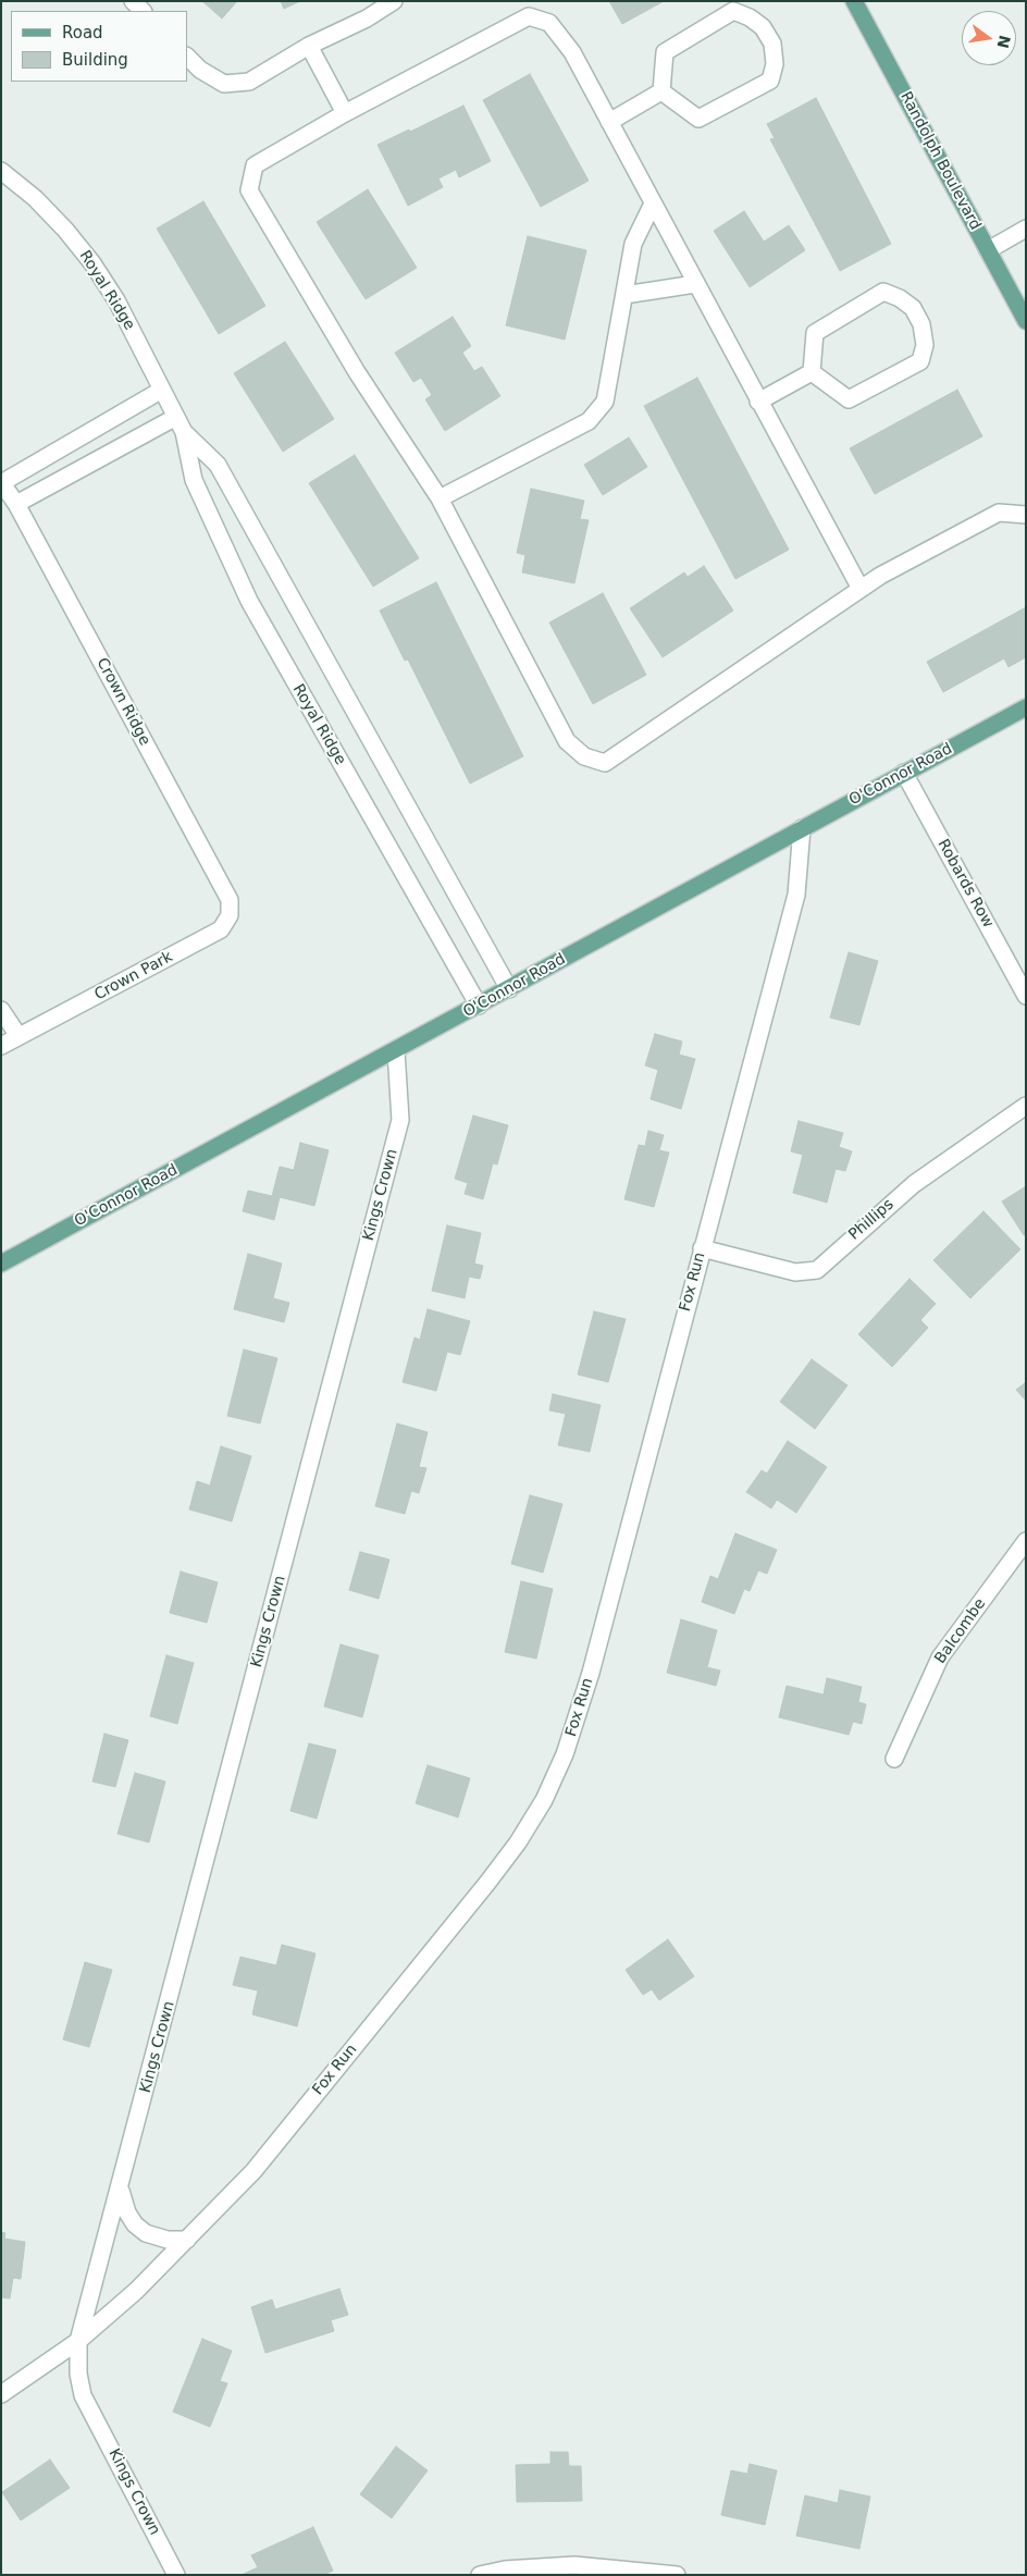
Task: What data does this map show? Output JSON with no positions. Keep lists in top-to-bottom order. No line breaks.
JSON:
{"streets":{"main road":["Randolph Boulevard","O'Connor Road"],"street":["Royal Ridge","Crown Ridge","Robards Row","Crown Park","Kings Crown","Phillips","Fox Run","Balcombe"]},"crossings":[["Royal Ridge","Crown Ridge"],["Royal Ridge","O'Connor Road"],["Crown Ridge","Crown Park"],["O'Connor Road","Robards Row"],["O'Connor Road","Kings Crown"],["O'Connor Road","Fox Run"],["Kings Crown","Fox Run"],["Phillips","Fox Run"]],"legend":["Road","Building"],"north":"right"}
